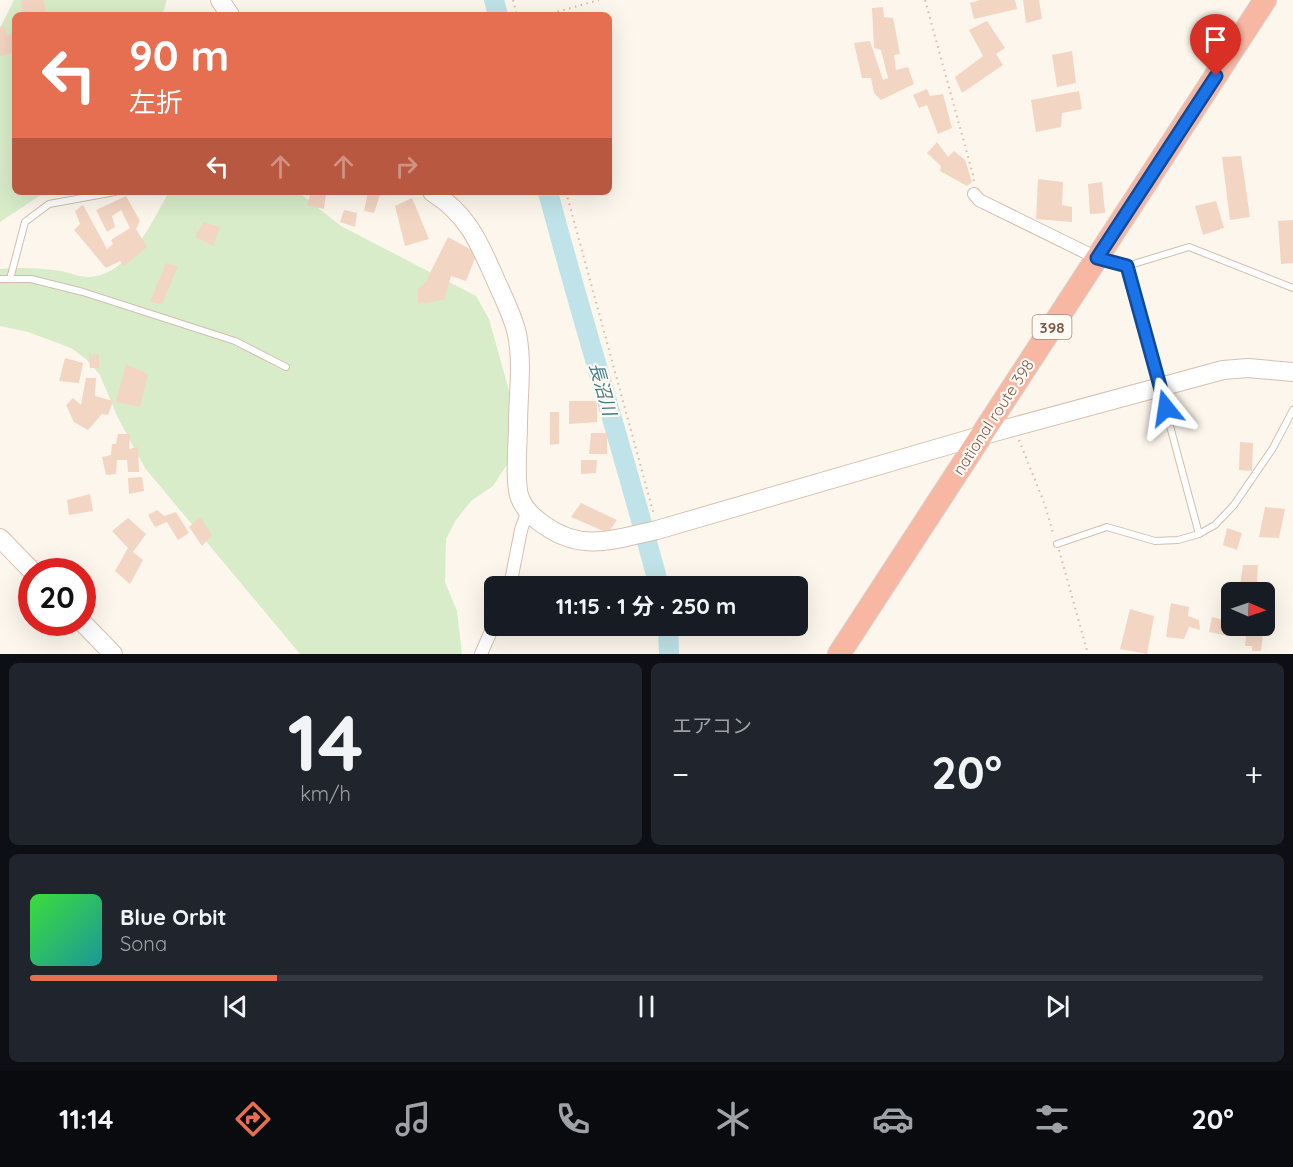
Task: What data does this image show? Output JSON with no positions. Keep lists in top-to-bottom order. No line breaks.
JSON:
{"streets":{"highway":["398","national route 398"]},"water":["長沼川"],"north":"right","page":{"turn":["90 m","左折"],"limit":"20","trip":"11:15 · 1 分 · 250 m","tile":[["14","km/h"],"エアコン"],"heat":["−","20°","+"],"song":["Blue Orbit","Sona"],"tabs":["11:14","20°"]}}
